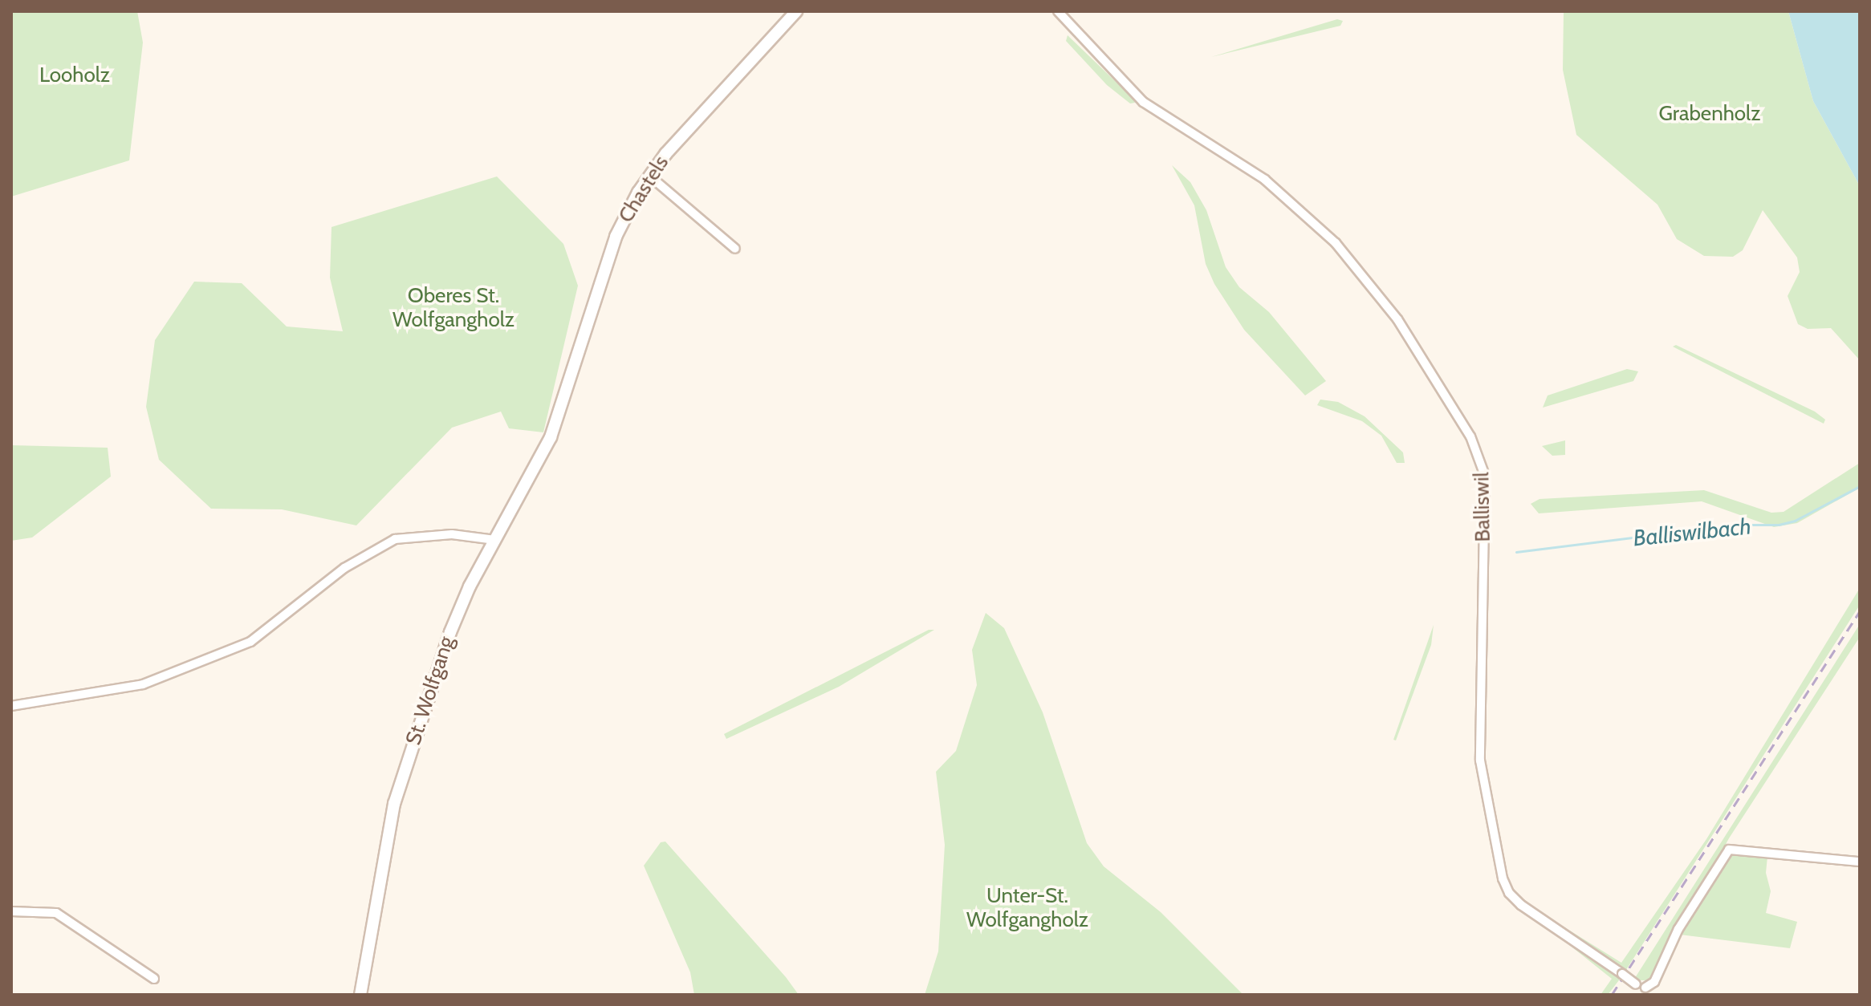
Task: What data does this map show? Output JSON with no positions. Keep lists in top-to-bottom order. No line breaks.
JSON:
{"streets":{"main road":["Chastels","St. Wolfgang"],"street":["Balliswil"]},"crossings":[["Chastels","St. Wolfgang"]],"water":["Balliswilbach"],"parks":["Looholz","Grabenholz","Oberes St. Wolfgangholz","Unter-St. Wolfgangholz"]}
